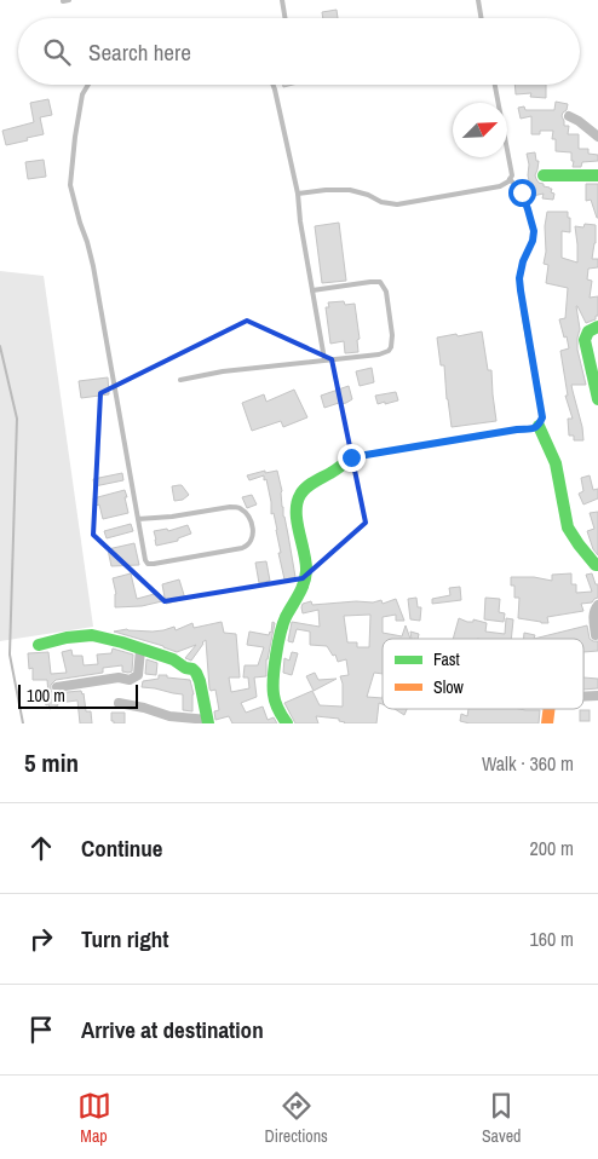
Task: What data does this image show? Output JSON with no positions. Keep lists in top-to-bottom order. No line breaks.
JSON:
{"legend":["Fast","Slow"],"scale_bar":"100 m","north":"top right","page":{"search":"Search here","scale":"100 m","heading":["5 min","Walk · 360 m"],"list":[["Continue","200 m"],["Turn right","160 m"],"Arrive at destination"],"nav":["Map","Directions","Saved"]}}
